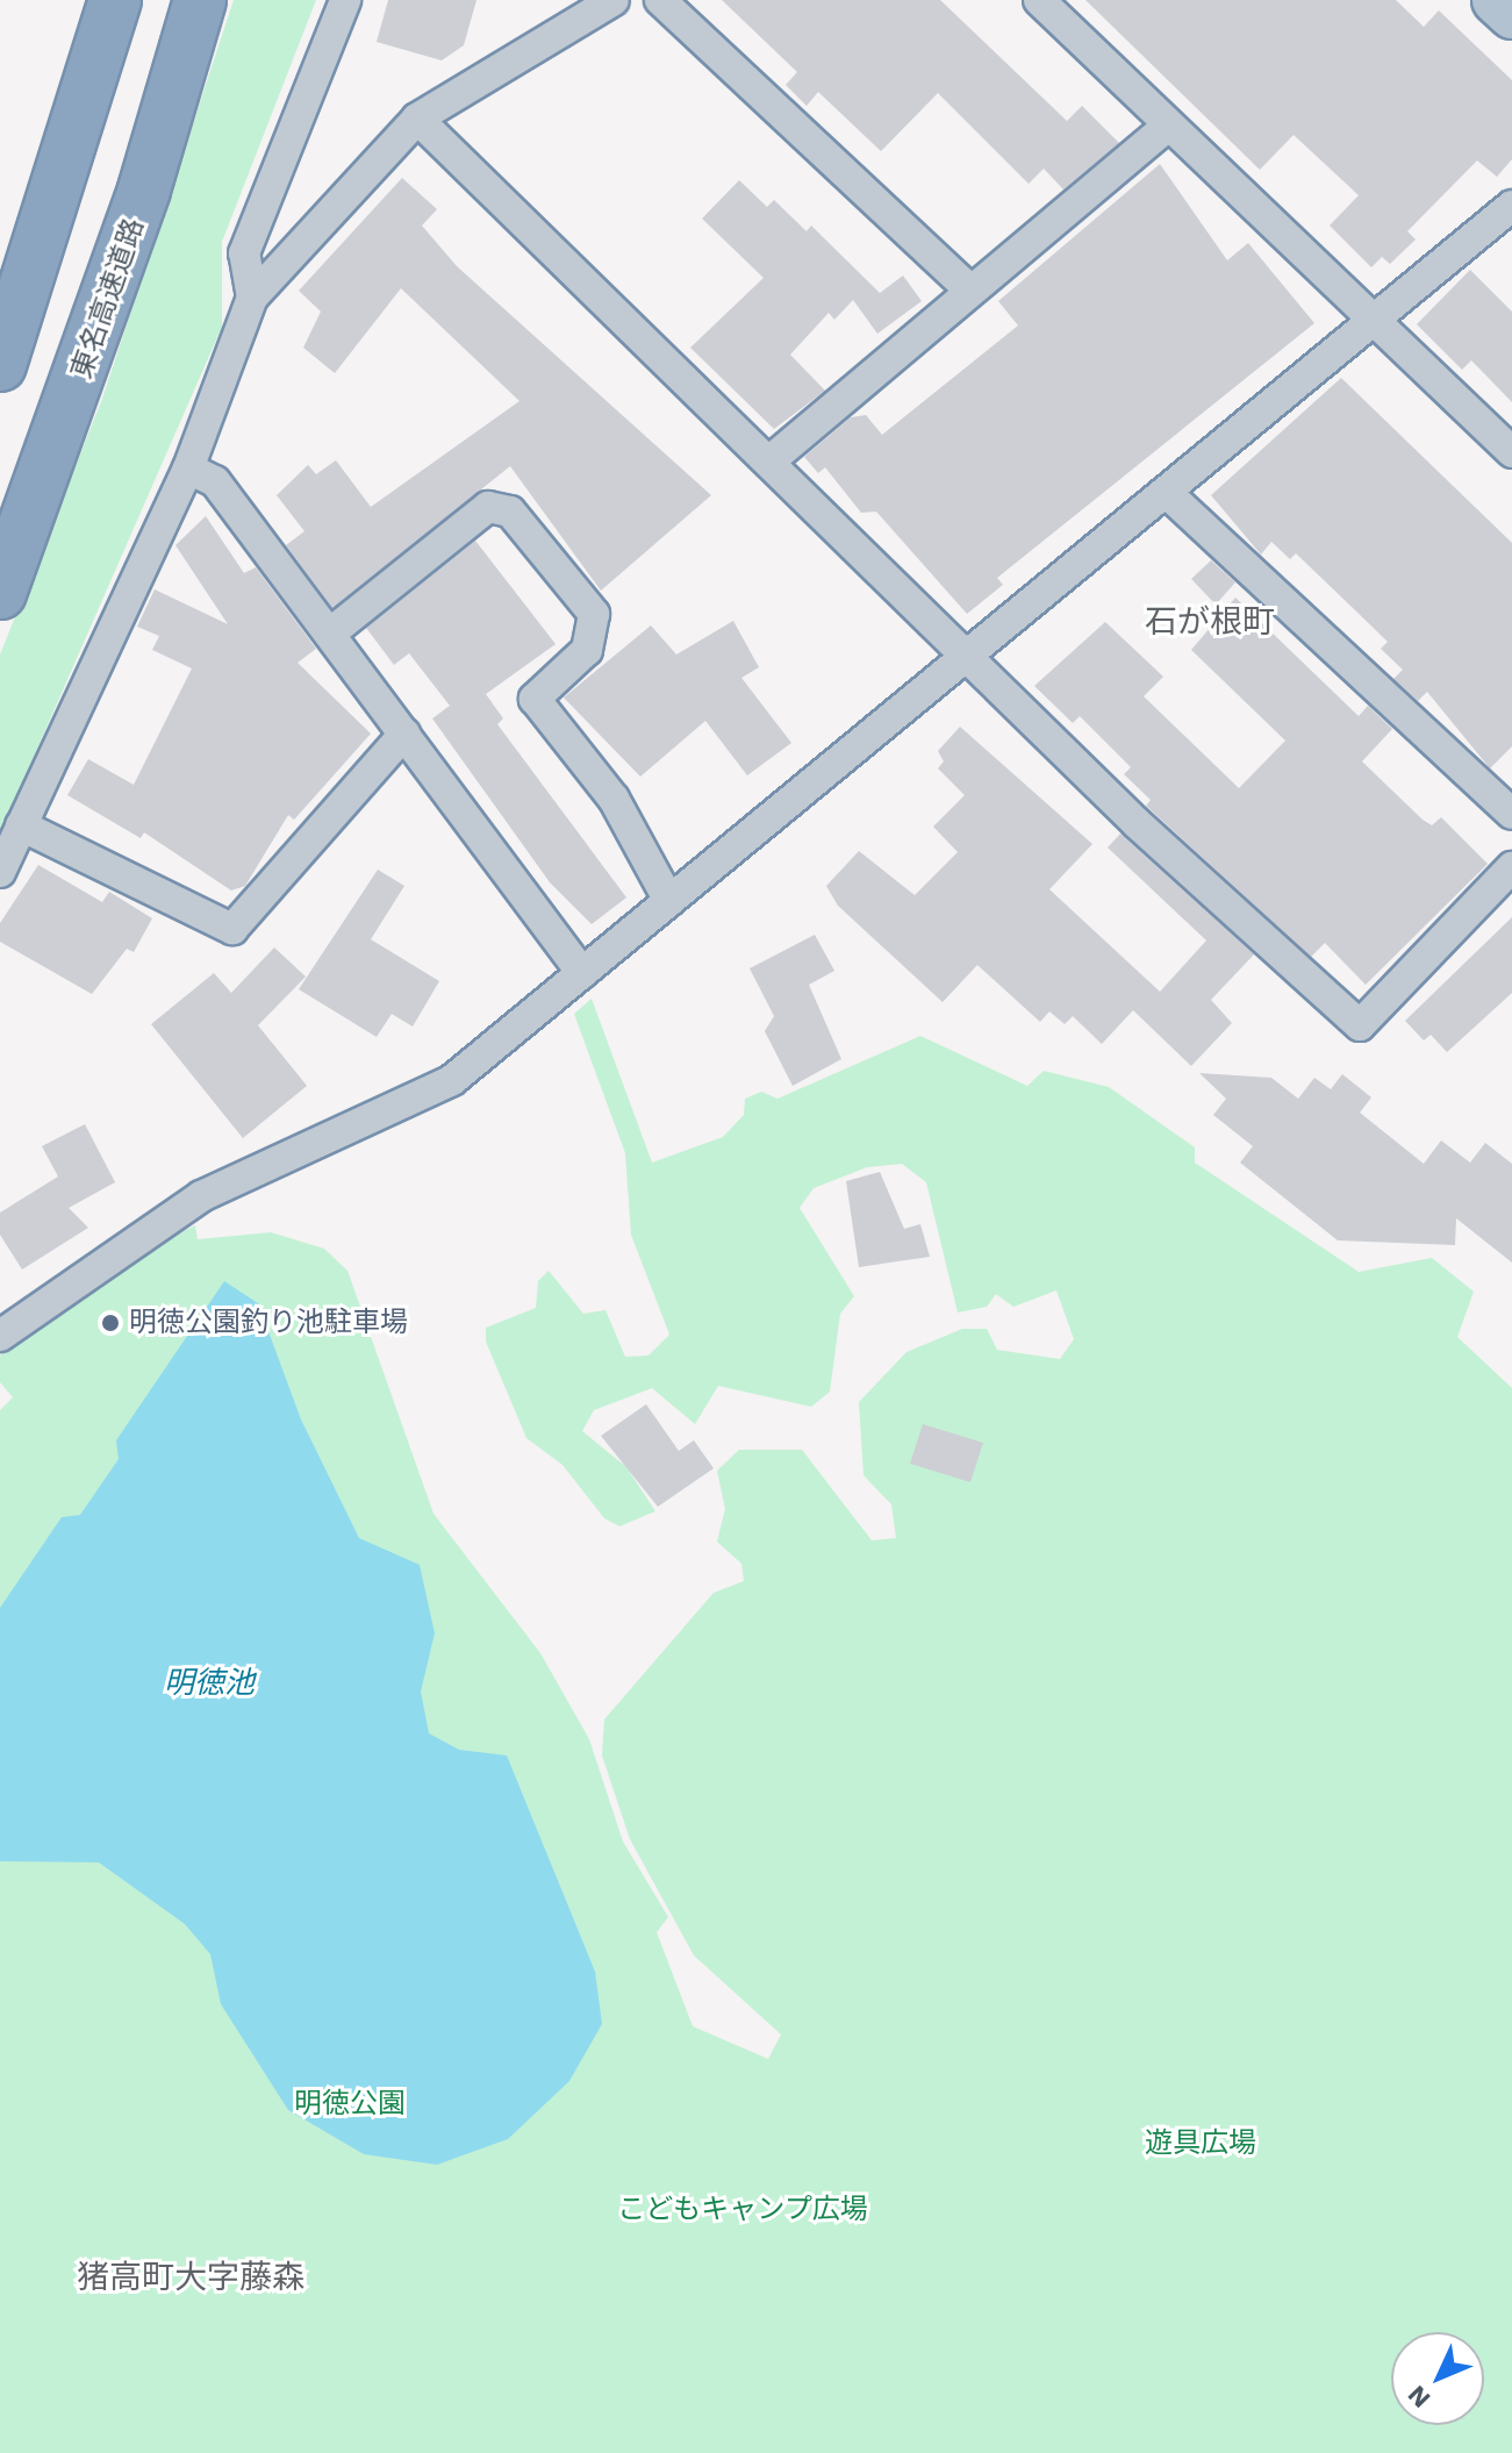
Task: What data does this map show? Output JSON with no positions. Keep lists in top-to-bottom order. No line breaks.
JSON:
{"streets":{"highway":["東名高速道路"]},"districts":["石が根町","猪高町大字藤森"],"water":["明徳池"],"parks":["明徳公園","遊具広場","こどもキャンプ広場"],"places":["明徳公園釣り池駐車場"],"north":"bottom left"}
